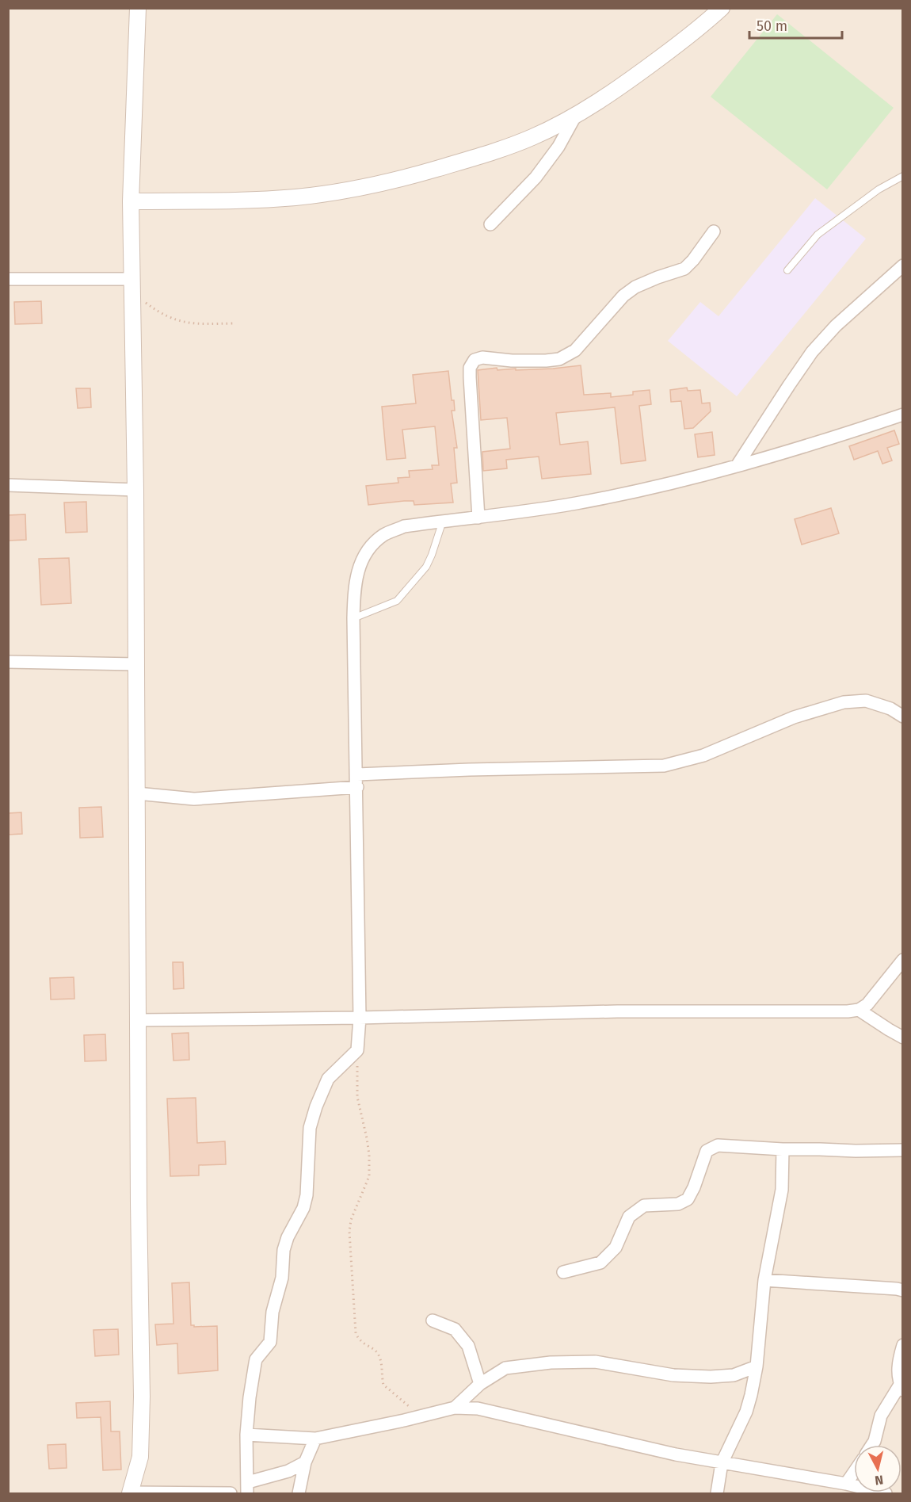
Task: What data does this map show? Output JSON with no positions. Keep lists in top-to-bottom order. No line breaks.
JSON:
{"scale_bar":"50 m","north":"bottom"}
